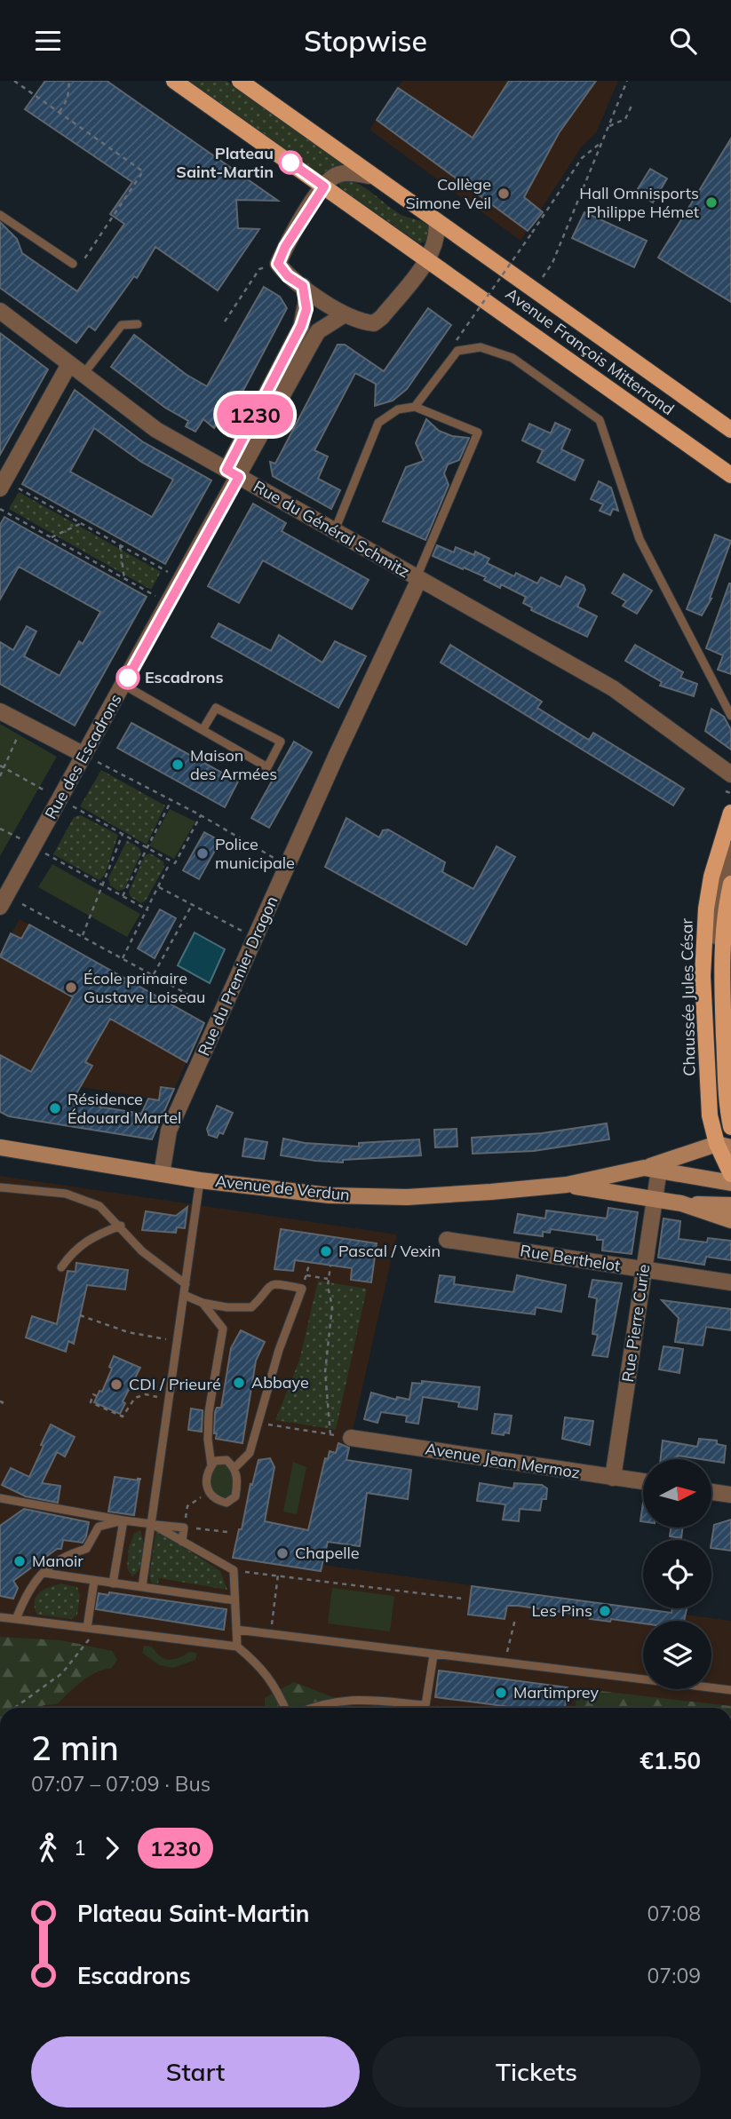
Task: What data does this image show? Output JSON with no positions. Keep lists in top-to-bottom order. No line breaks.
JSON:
{"streets":{"main road":["Avenue François Mitterrand","Chaussée Jules César","Avenue de Verdun"],"street":["Rue du Général Schmitz","Rue des Escadrons","Rue du Premier Dragon","Rue Berthelot","Rue Pierre Curie","Avenue Jean Mermoz"]},"crossings":[["Rue du Général Schmitz","Rue des Escadrons"],["Rue du Général Schmitz","Rue du Premier Dragon"],["Rue du Premier Dragon","Avenue de Verdun"],["Avenue de Verdun","Rue Pierre Curie"],["Rue Berthelot","Rue Pierre Curie"],["Rue Pierre Curie","Avenue Jean Mermoz"]],"places":["Plateau Saint-Martin","Collège Simone Veil","Hall Omnisports Philippe Hémet","Escadrons","Maison des Armées","Police municipale","École primaire Gustave Loiseau","Résidence Édouard Martel","Pascal / Vexin","Abbaye","CDI / Prieuré","Chapelle","Manoir","Les Pins","Martimprey"],"lines":["bus line 1230"],"north":"right","page":{"header":"Stopwise","on_map":"1230","heading":["2 min","07:07 – 07:09 · Bus","€1.50"],"legs":["1","1230"],"list":[{"name":"Plateau Saint-Martin","value":"07:08"},{"name":"Escadrons","value":"07:09"}],"buttons":["Start","Tickets"]}}
